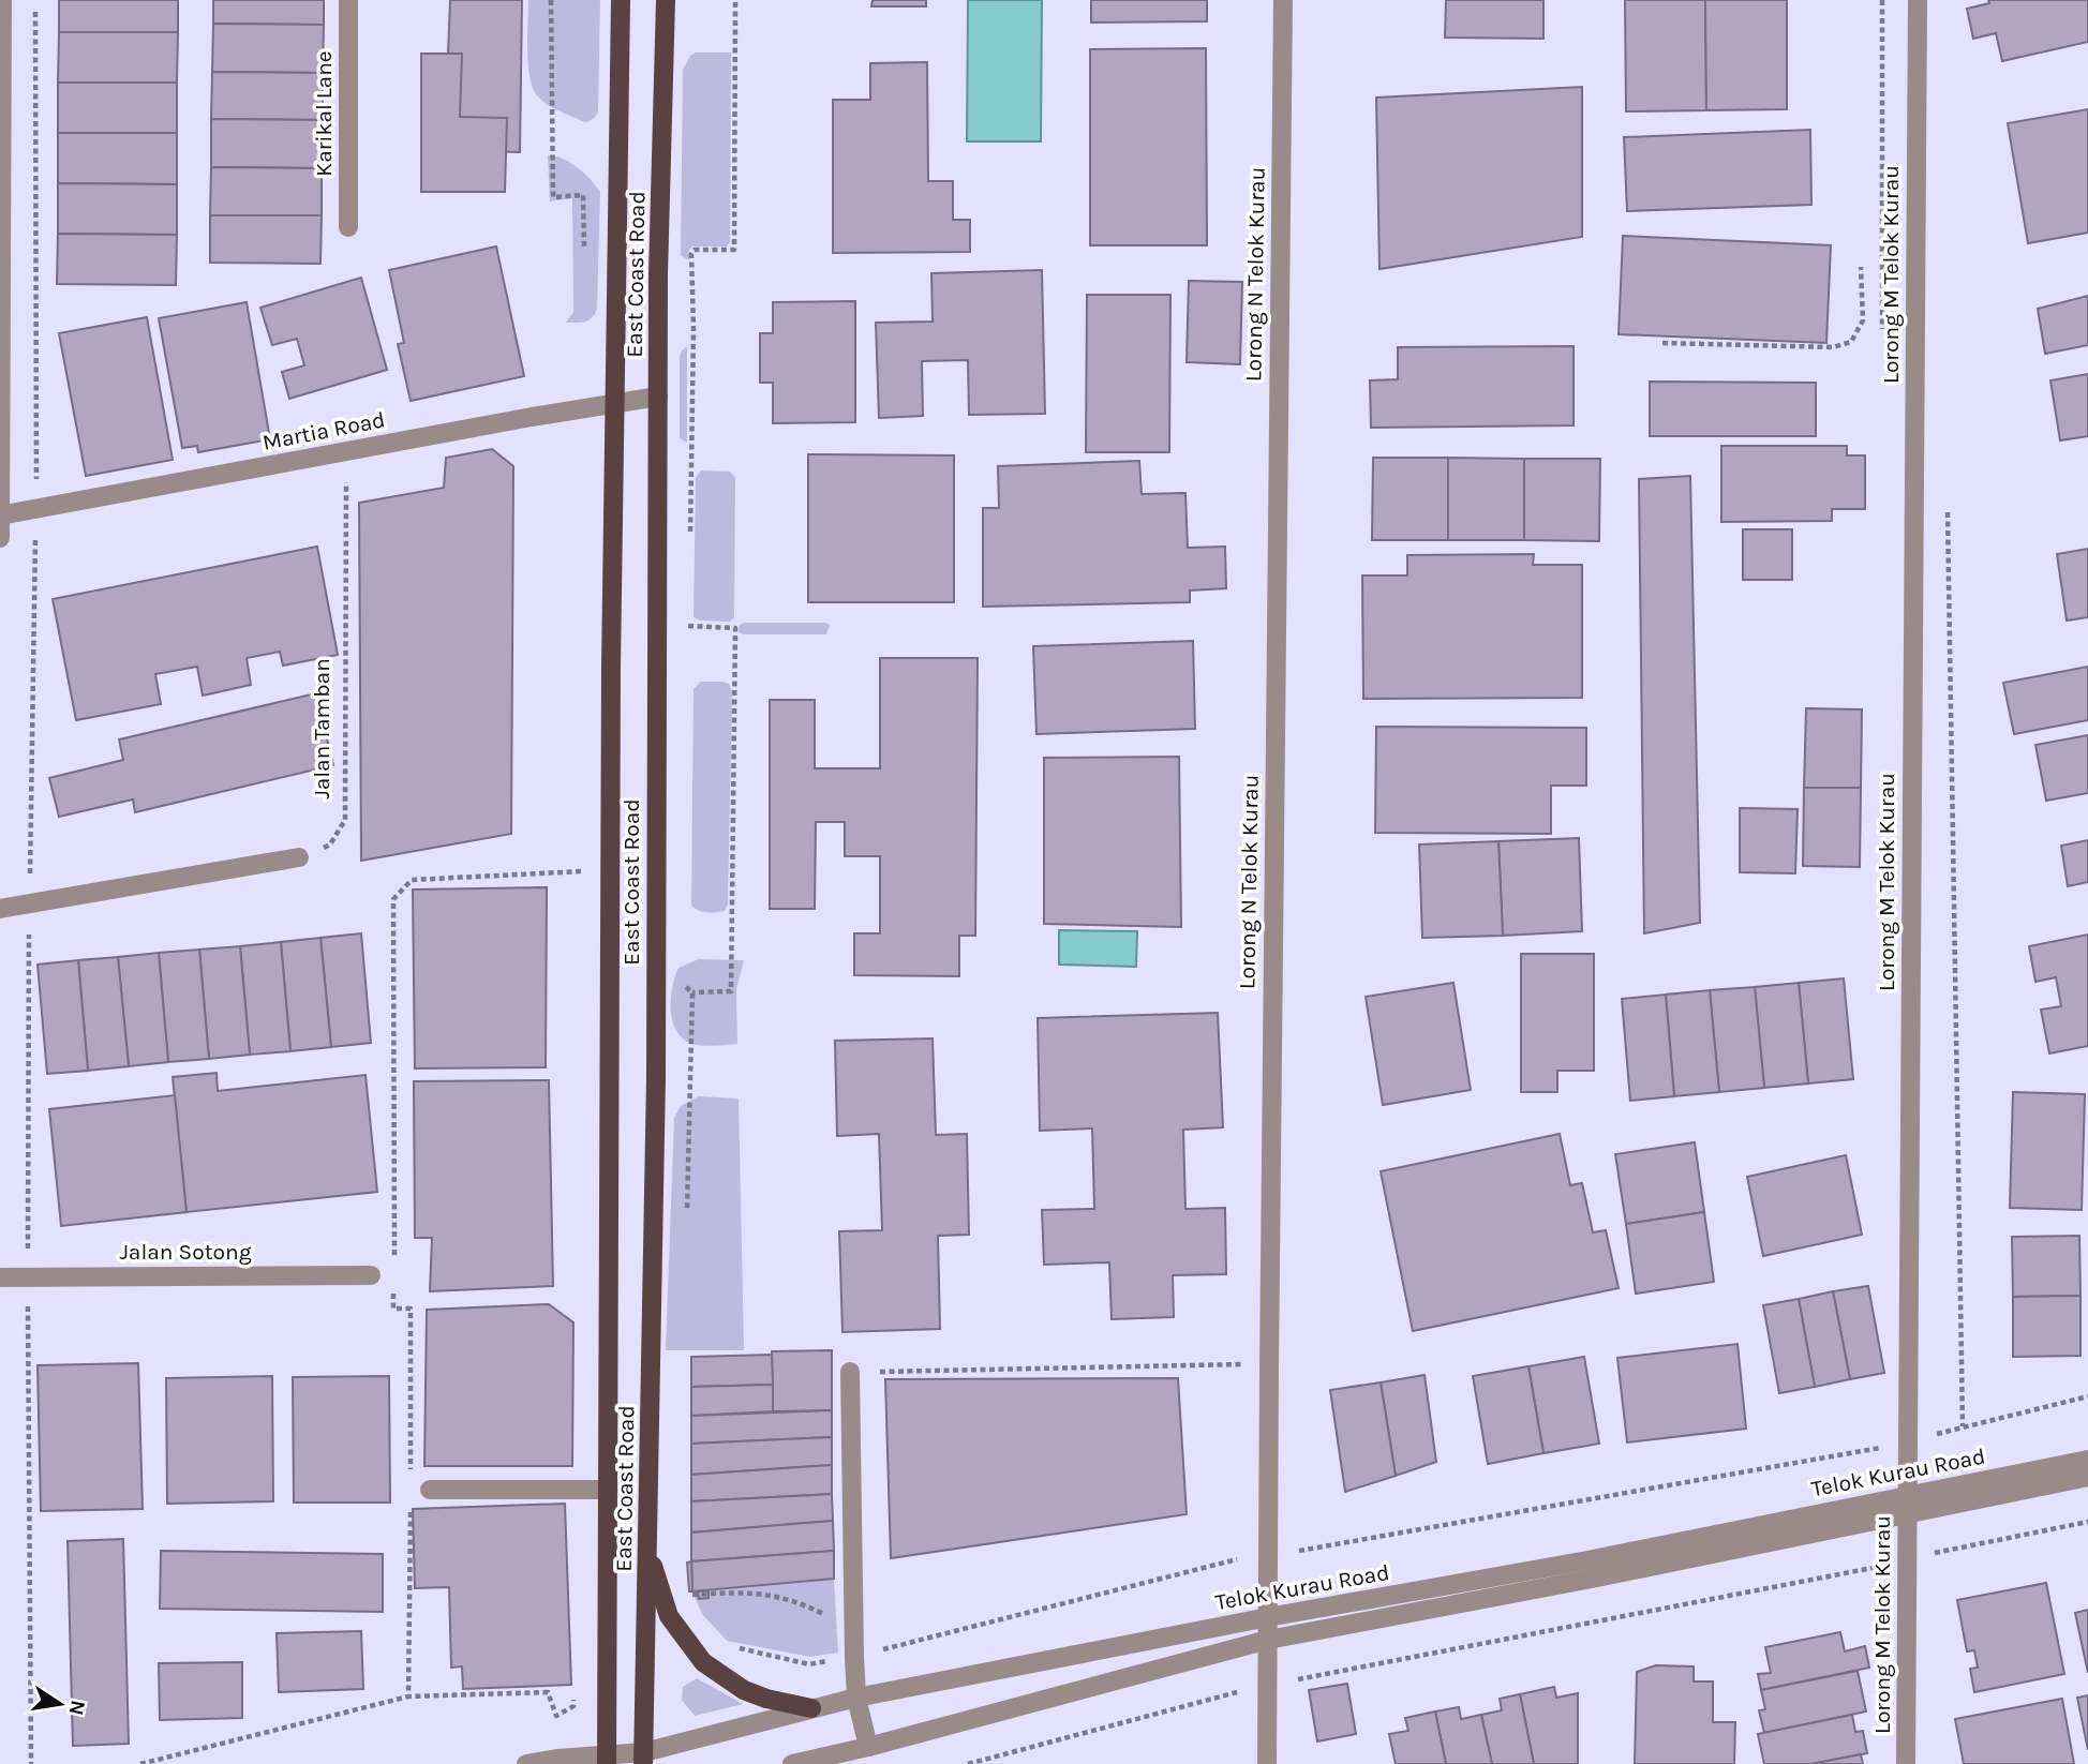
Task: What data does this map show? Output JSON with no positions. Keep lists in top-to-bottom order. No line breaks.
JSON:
{"streets":{"main road":["East Coast Road"],"street":["Karikal Lane","Lorong N Telok Kurau","Lorong M Telok Kurau","Martia Road","Jalan Sotong","Telok Kurau Road"],"path":["Jalan Tamban"]},"crossings":[["East Coast Road","Martia Road"],["East Coast Road","Telok Kurau Road"],["Lorong N Telok Kurau","Telok Kurau Road"],["Lorong M Telok Kurau","Telok Kurau Road"],["Martia Road","Jalan Tamban"]],"north":"right"}
